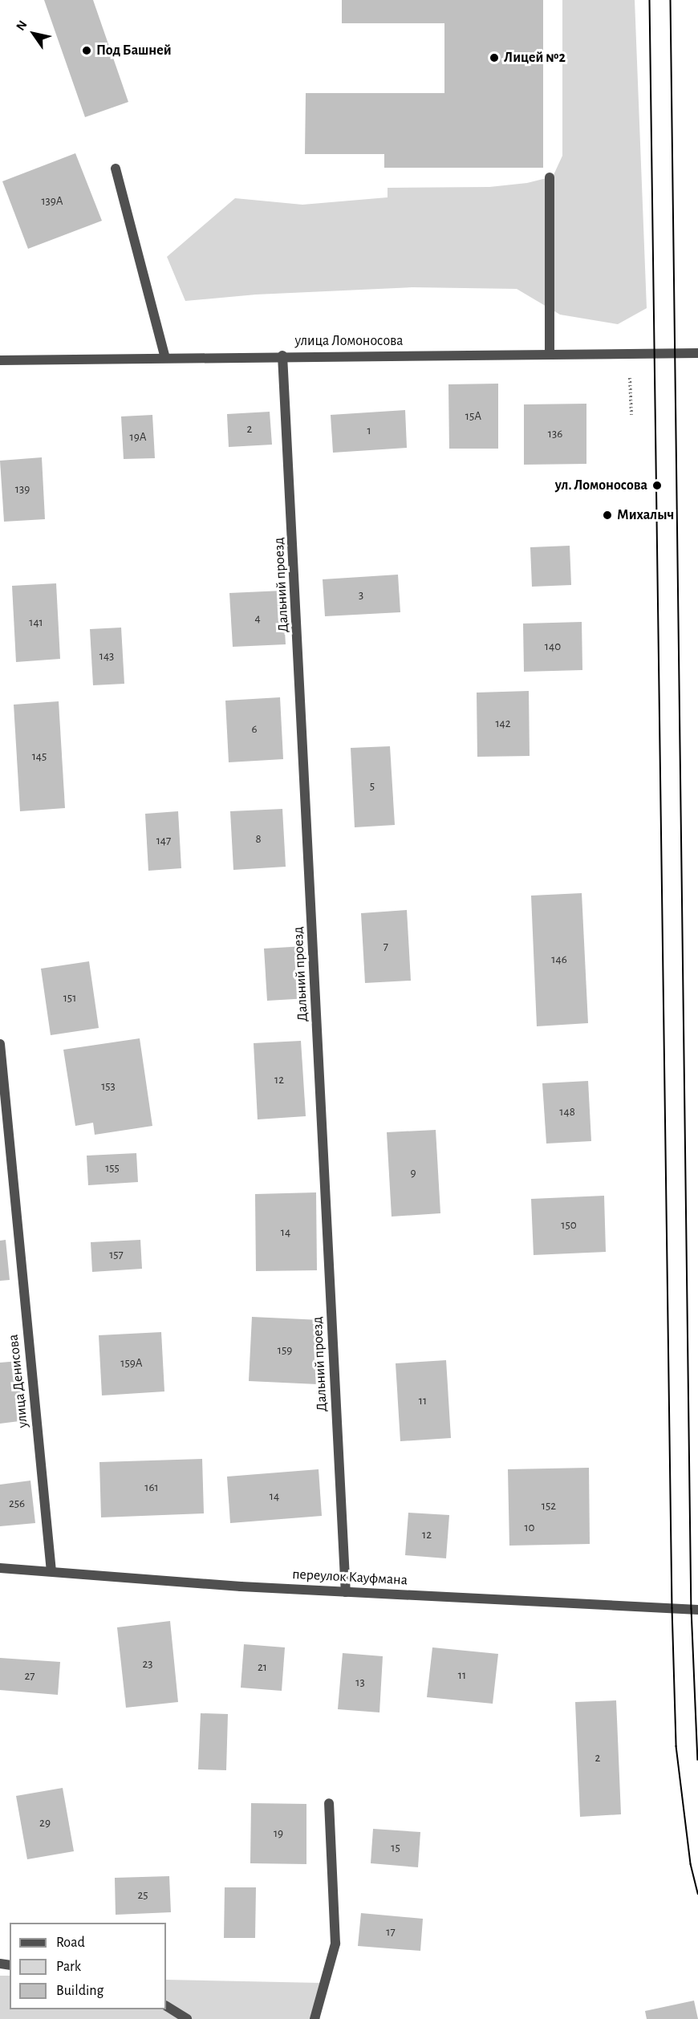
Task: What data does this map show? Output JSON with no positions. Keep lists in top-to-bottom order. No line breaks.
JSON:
{"streets":{"street":["улица Ломоносова","Дальний проезд","улица Денисова","переулок Кауфмана"]},"crossings":[["улица Ломоносова","Дальний проезд"],["Дальний проезд","переулок Кауфмана"],["улица Денисова","переулок Кауфмана"]],"places":["Под Башней","Лицей №2","ул. Ломоносова","Михалыч"],"house_numbers":["139А","15А","2","1","136","19А","139","3","4","141","140","143","142","6","145","5","8","147","7","146","151","12","153","148","155","9","150","14","157","159","159А","11","161","14","256","152","10","12","23","21","11","27","13","2","29","19","15","25","17"],"legend":["Road","Park","Building"],"north":"top left"}
